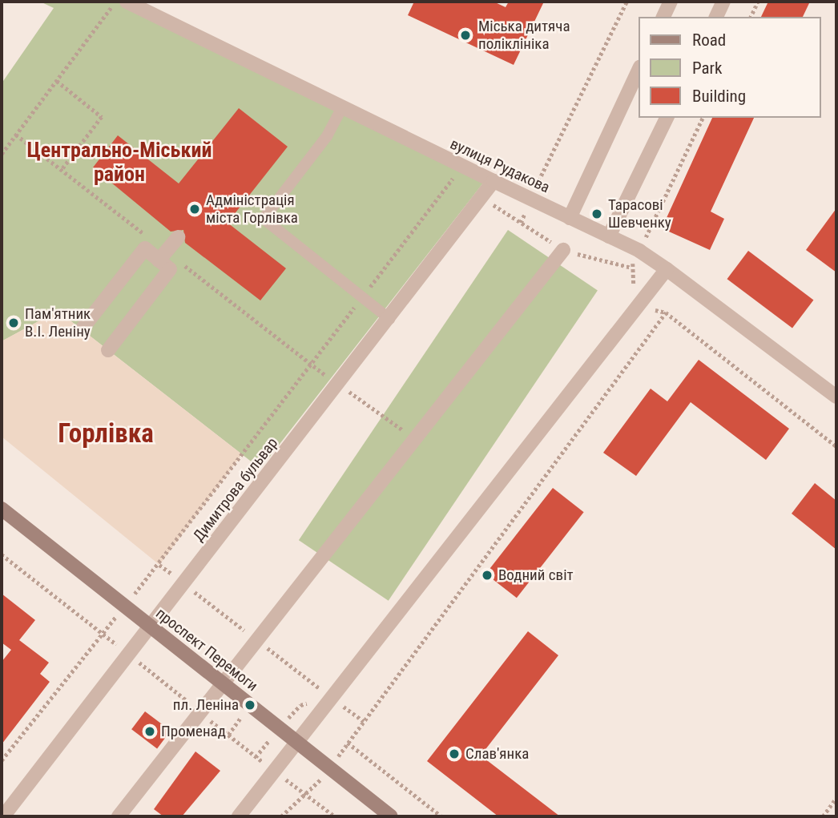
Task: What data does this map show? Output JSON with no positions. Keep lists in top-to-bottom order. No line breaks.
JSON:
{"streets":{"main road":["проспект Перемоги"],"street":["вулиця Рудакова","Димитрова бульвар"]},"crossings":[["вулиця Рудакова","Димитрова бульвар"],["Димитрова бульвар","проспект Перемоги"]],"districts":["Центрально-Міський район","Горлівка"],"places":["Міська дитяча поліклініка","Адміністрація міста Горлівка","Тарасові Шевченку","Пам'ятник В.І. Леніну","Водний світ","пл. Леніна","Променад","Слав'янка"],"legend":["Road","Park","Building"]}
